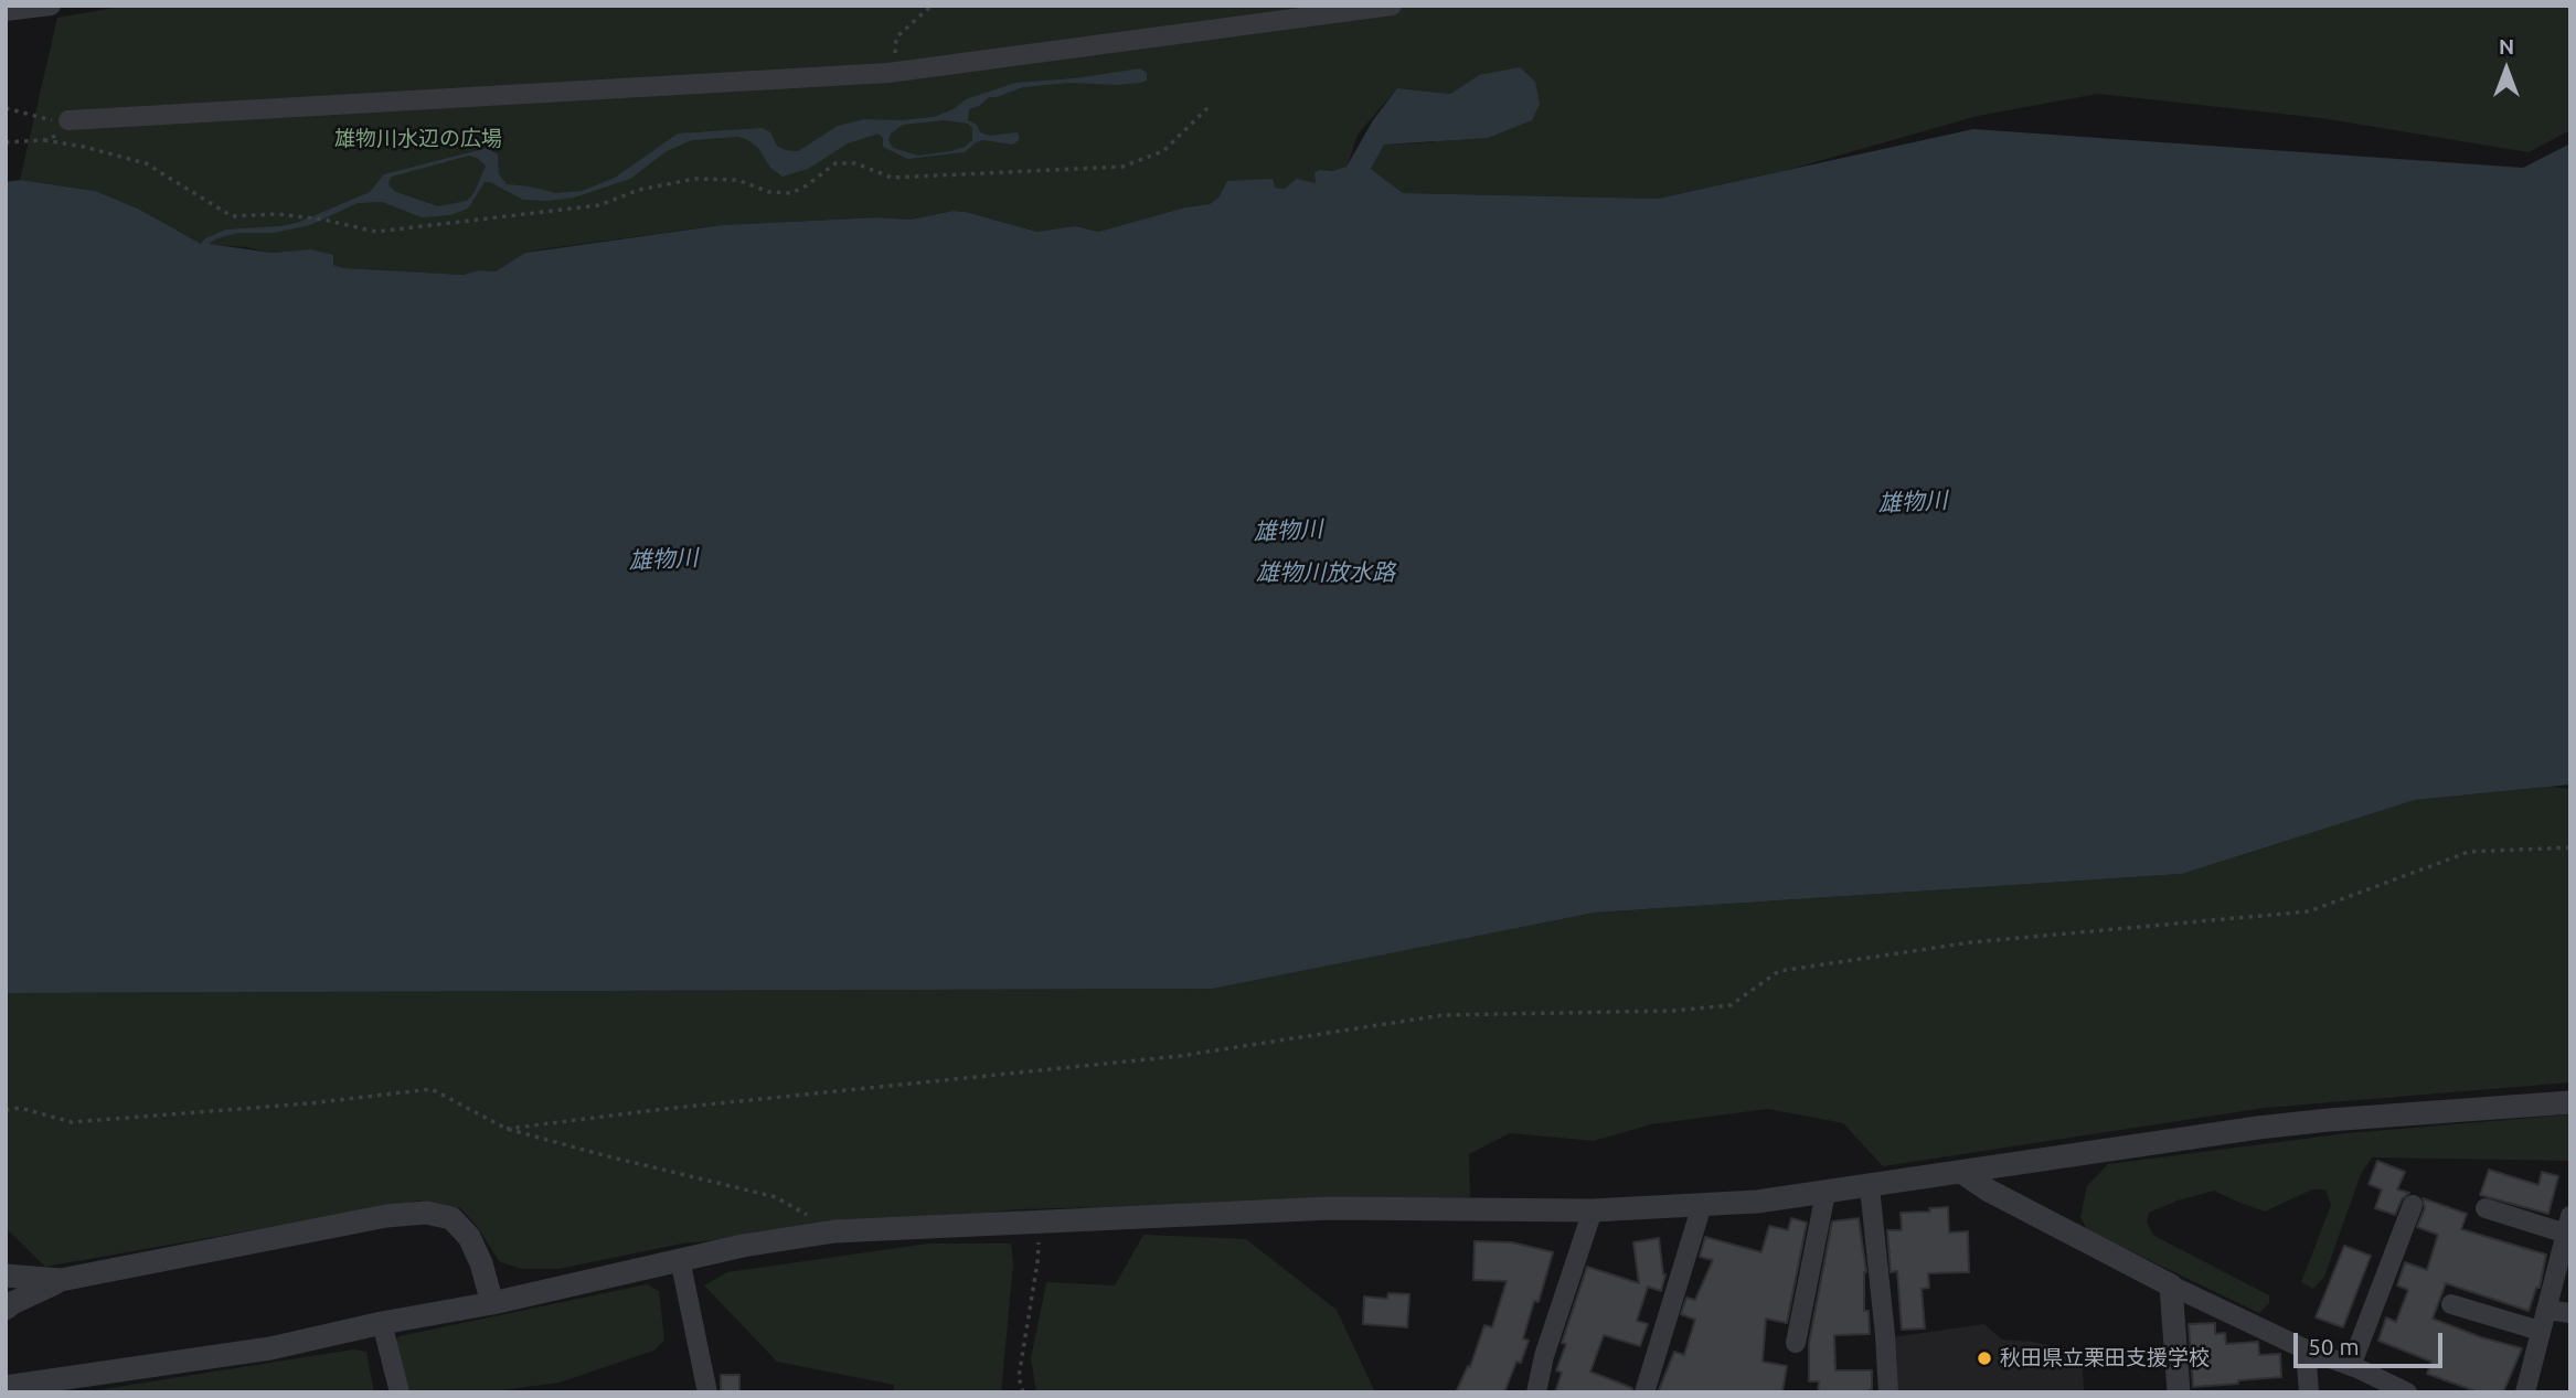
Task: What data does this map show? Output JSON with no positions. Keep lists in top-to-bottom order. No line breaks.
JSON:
{"water":["雄物川","雄物川放水路"],"parks":["雄物川水辺の広場"],"places":["秋田県立栗田支援学校"],"scale_bar":"50 m","north":"top"}
